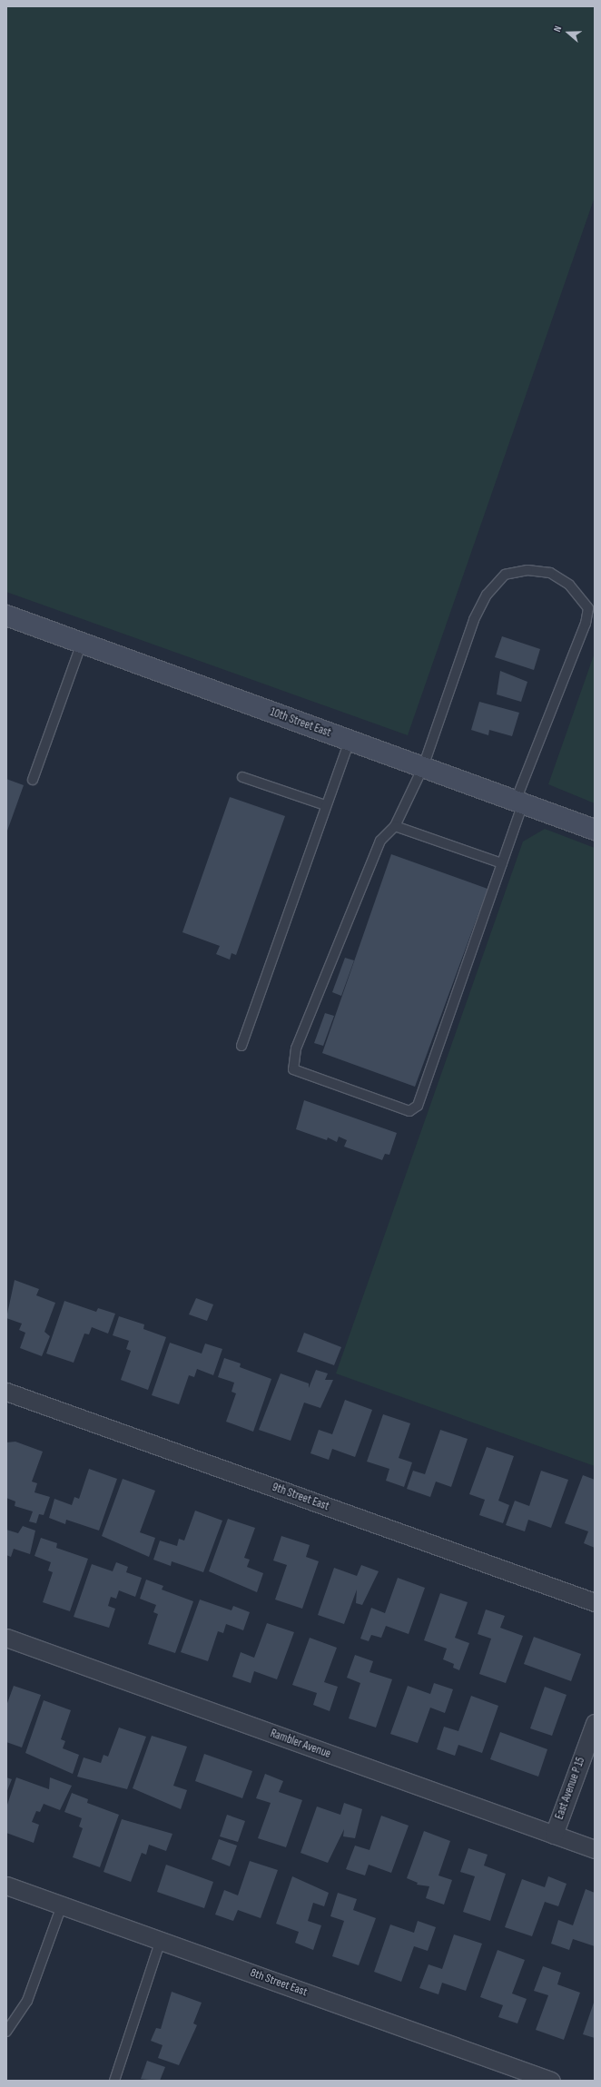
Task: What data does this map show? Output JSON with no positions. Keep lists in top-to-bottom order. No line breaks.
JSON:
{"streets":{"main road":["10th Street East"],"street":["9th Street East","Rambler Avenue","East Avenue P 15","8th Street East"]},"crossings":[["Rambler Avenue","East Avenue P 15"]],"north":"left"}
